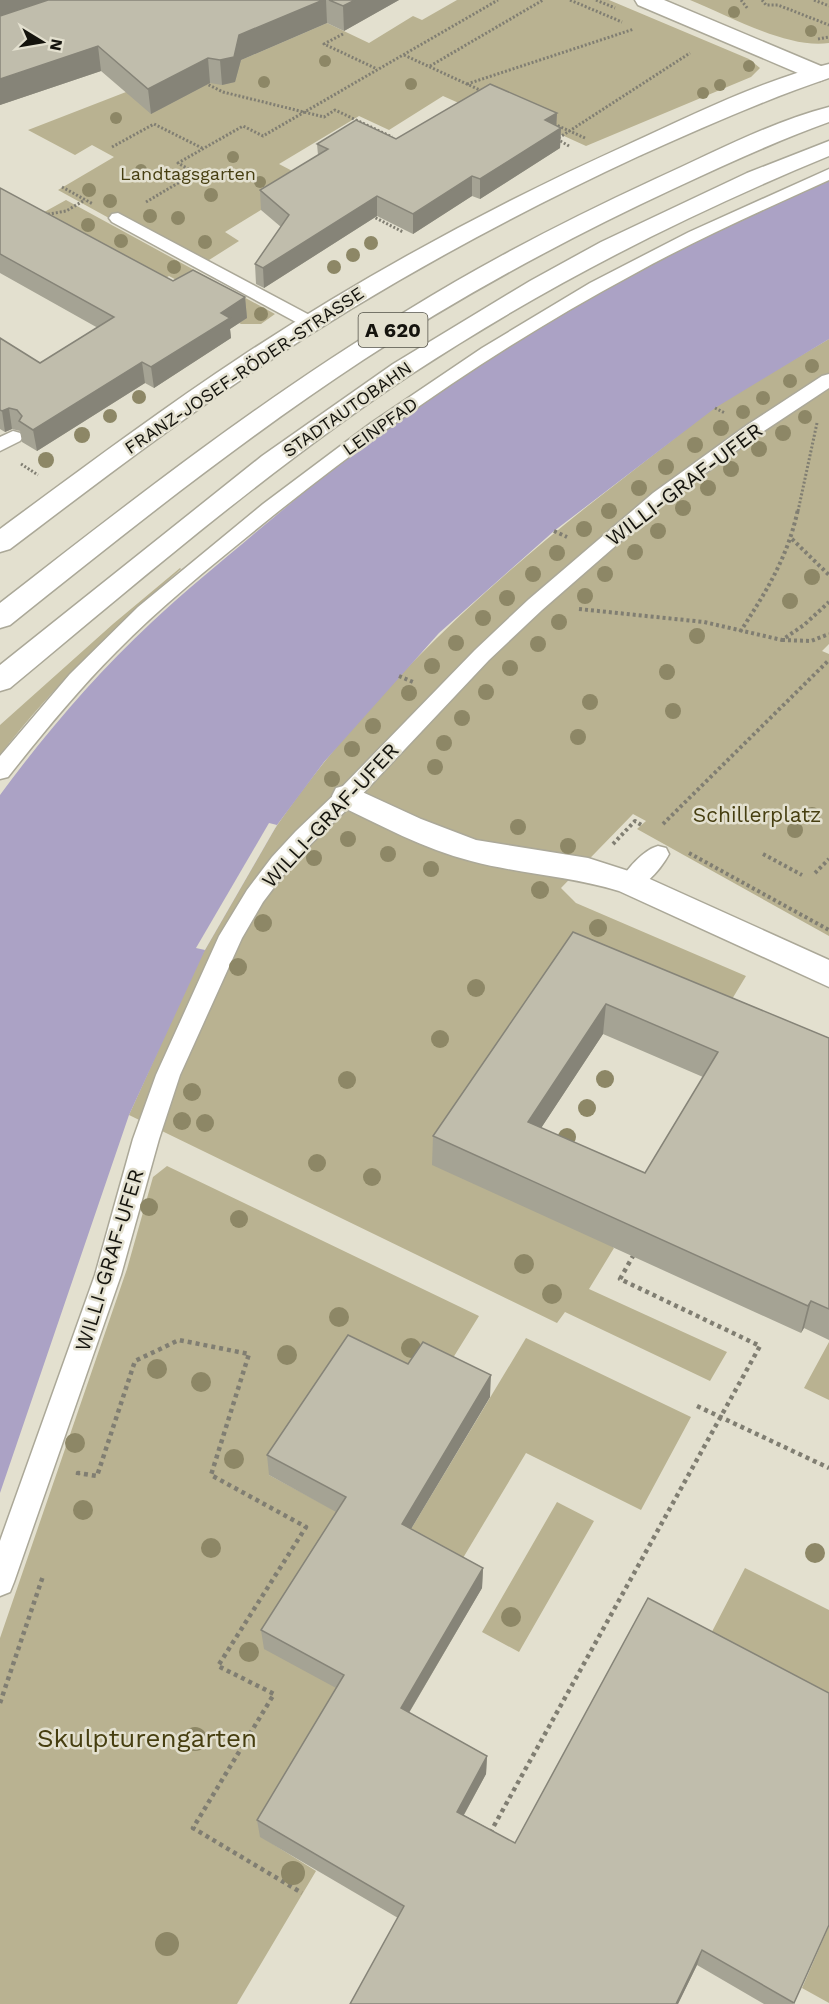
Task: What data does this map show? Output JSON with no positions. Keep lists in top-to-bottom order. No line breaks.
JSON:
{"streets":{"main road":["A 620","FRANZ-JOSEF-RÖDER-STRASSE","STADTAUTOBAHN"],"lane":["LEINPFAD","WILLI-GRAF-UFER"]},"parks":["Landtagsgarten","Schillerplatz","Skulpturengarten"],"north":"right"}
